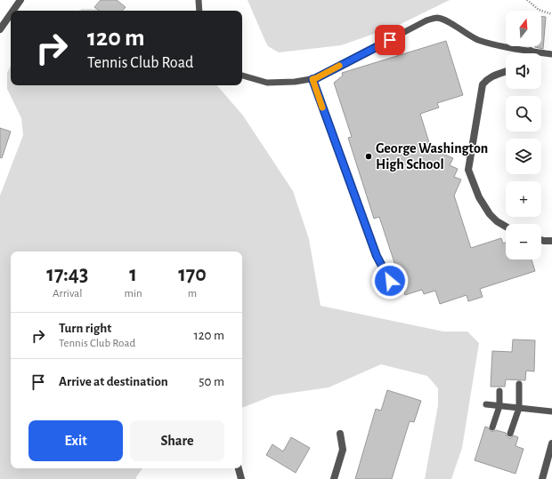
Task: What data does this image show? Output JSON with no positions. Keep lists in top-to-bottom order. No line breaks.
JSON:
{"places":["George Washington High School"],"north":"top","page":{"map_buttons":["+","−"],"turn":["120 m","Tennis Club Road"],"eta":["17:43","Arrival","1","min","170","m"],"list":[{"name":"Turn right","note":"Tennis Club Road","value":"120 m"},{"name":"Arrive at destination","value":"50 m"}],"buttons":["Exit","Share"]}}
